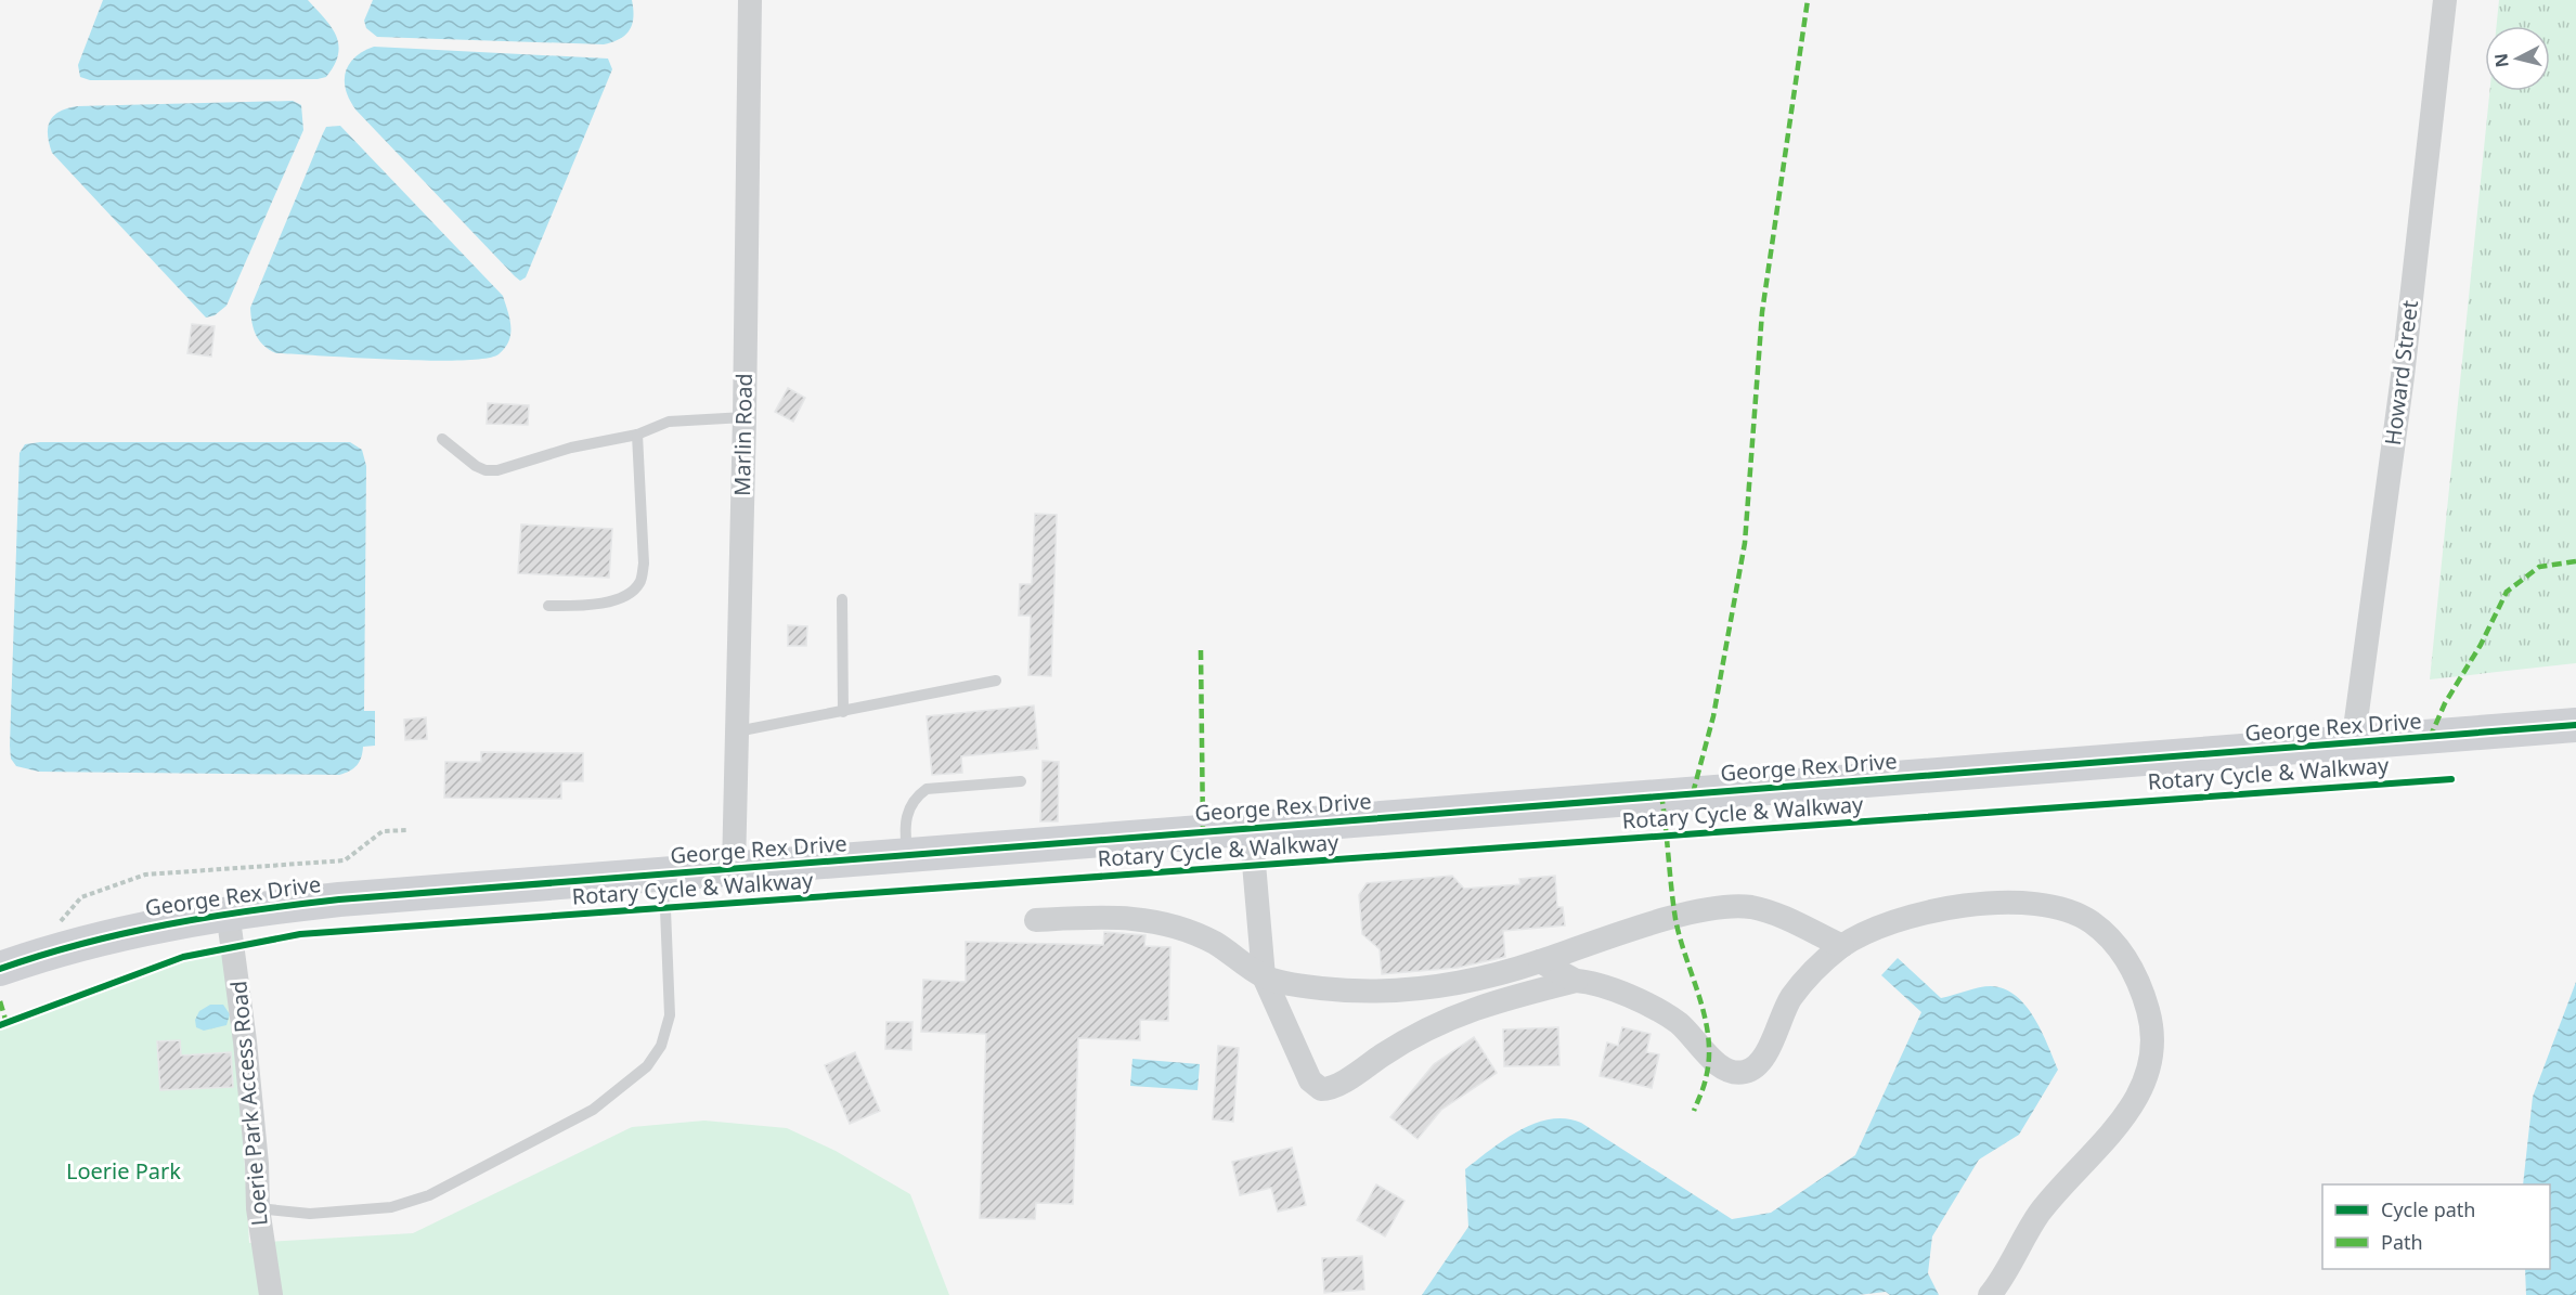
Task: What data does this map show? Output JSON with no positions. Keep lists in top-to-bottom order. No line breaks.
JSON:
{"streets":{"street":["Howard Street","Marlin Road","George Rex Drive","Loerie Park Access Road"],"cycle path":["Rotary Cycle & Walkway"]},"crossings":[["Howard Street","George Rex Drive"],["Marlin Road","George Rex Drive"],["George Rex Drive","Loerie Park Access Road"]],"parks":["Loerie Park"],"legend":["Cycle path","Path"],"north":"left"}
